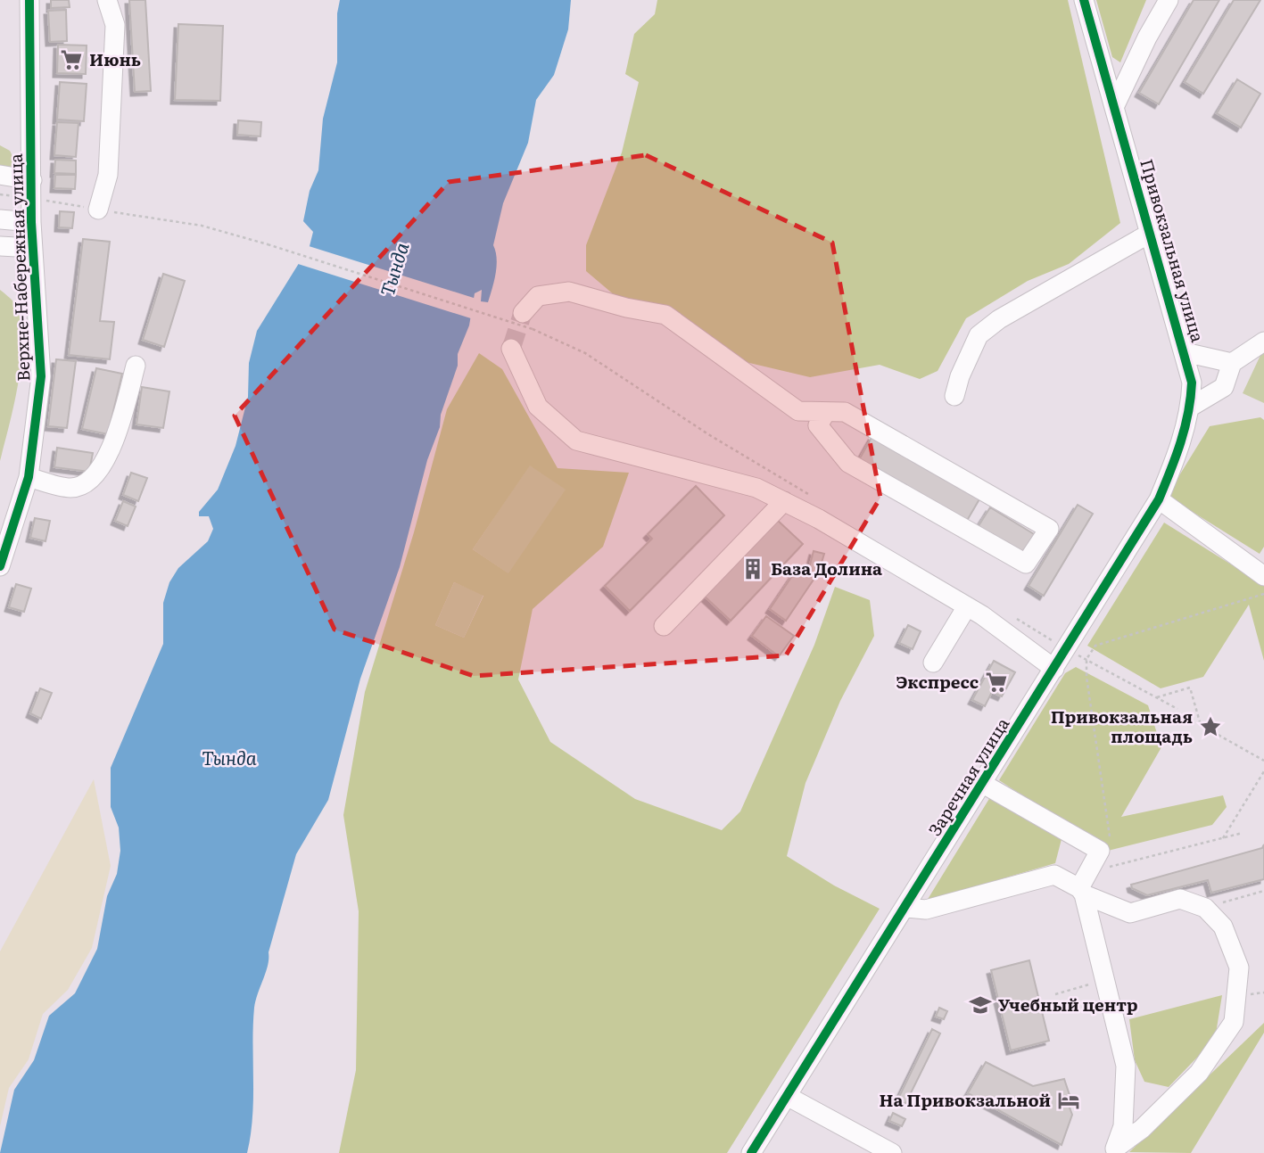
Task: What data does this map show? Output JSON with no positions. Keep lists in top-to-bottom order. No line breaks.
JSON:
{"streets":{"street":["Привокзальная улица","Верхне-Набережная улица","Заречная улица"]},"crossings":[["Привокзальная улица","Заречная улица"]],"water":["Тында"],"places":{"supermarket":["Июнь","Экспресс"],"building":["База Долина"],"place":["Привокзальная площадь"],"school or university":["Учебный центр"],"hotel":["На Привокзальной"]}}
